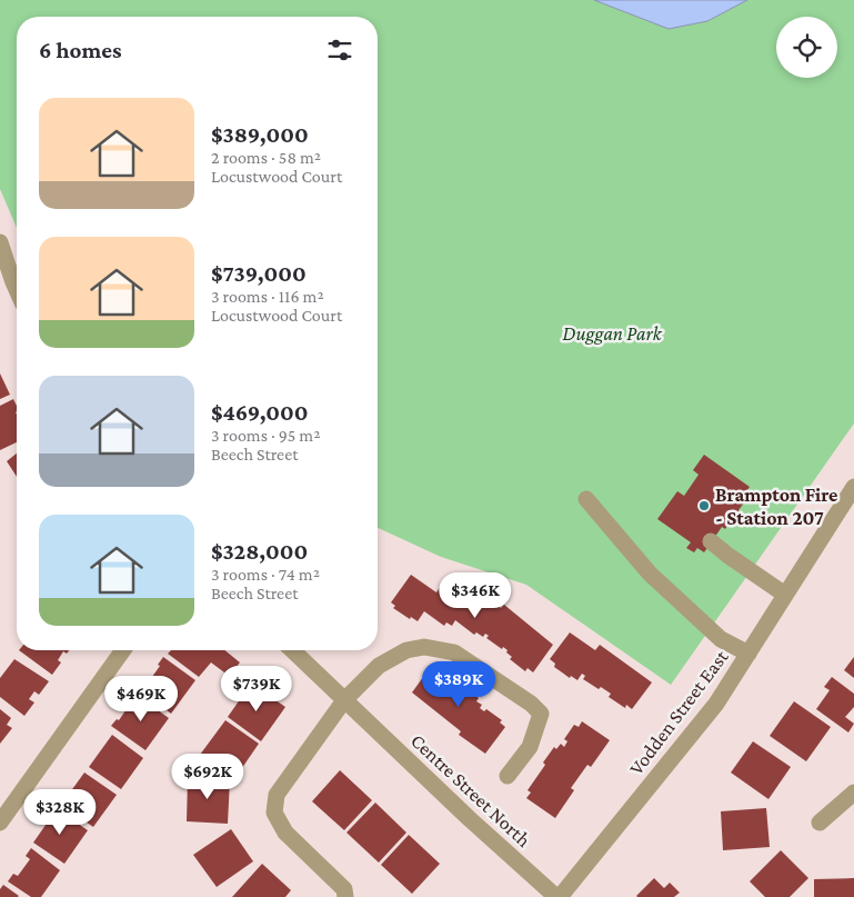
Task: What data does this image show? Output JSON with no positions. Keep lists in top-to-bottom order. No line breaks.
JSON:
{"streets":{"street":["Vodden Street East","Centre Street North"]},"crossings":[["Vodden Street East","Centre Street North"]],"parks":["Duggan Park"],"places":["Brampton Fire - Station 207"],"page":{"heading":"6 homes","list":[{"name":"$389,000","note":"2 rooms · 58 m² · Locustwood Court"},{"name":"$739,000","note":"3 rooms · 116 m² · Locustwood Court"},{"name":"$469,000","note":"3 rooms · 95 m² · Beech Street"},{"name":"$328,000","note":"3 rooms · 74 m² · Beech Street"}],"price":["$346K","$389K","$739K","$469K","$692K","$328K"]}}
